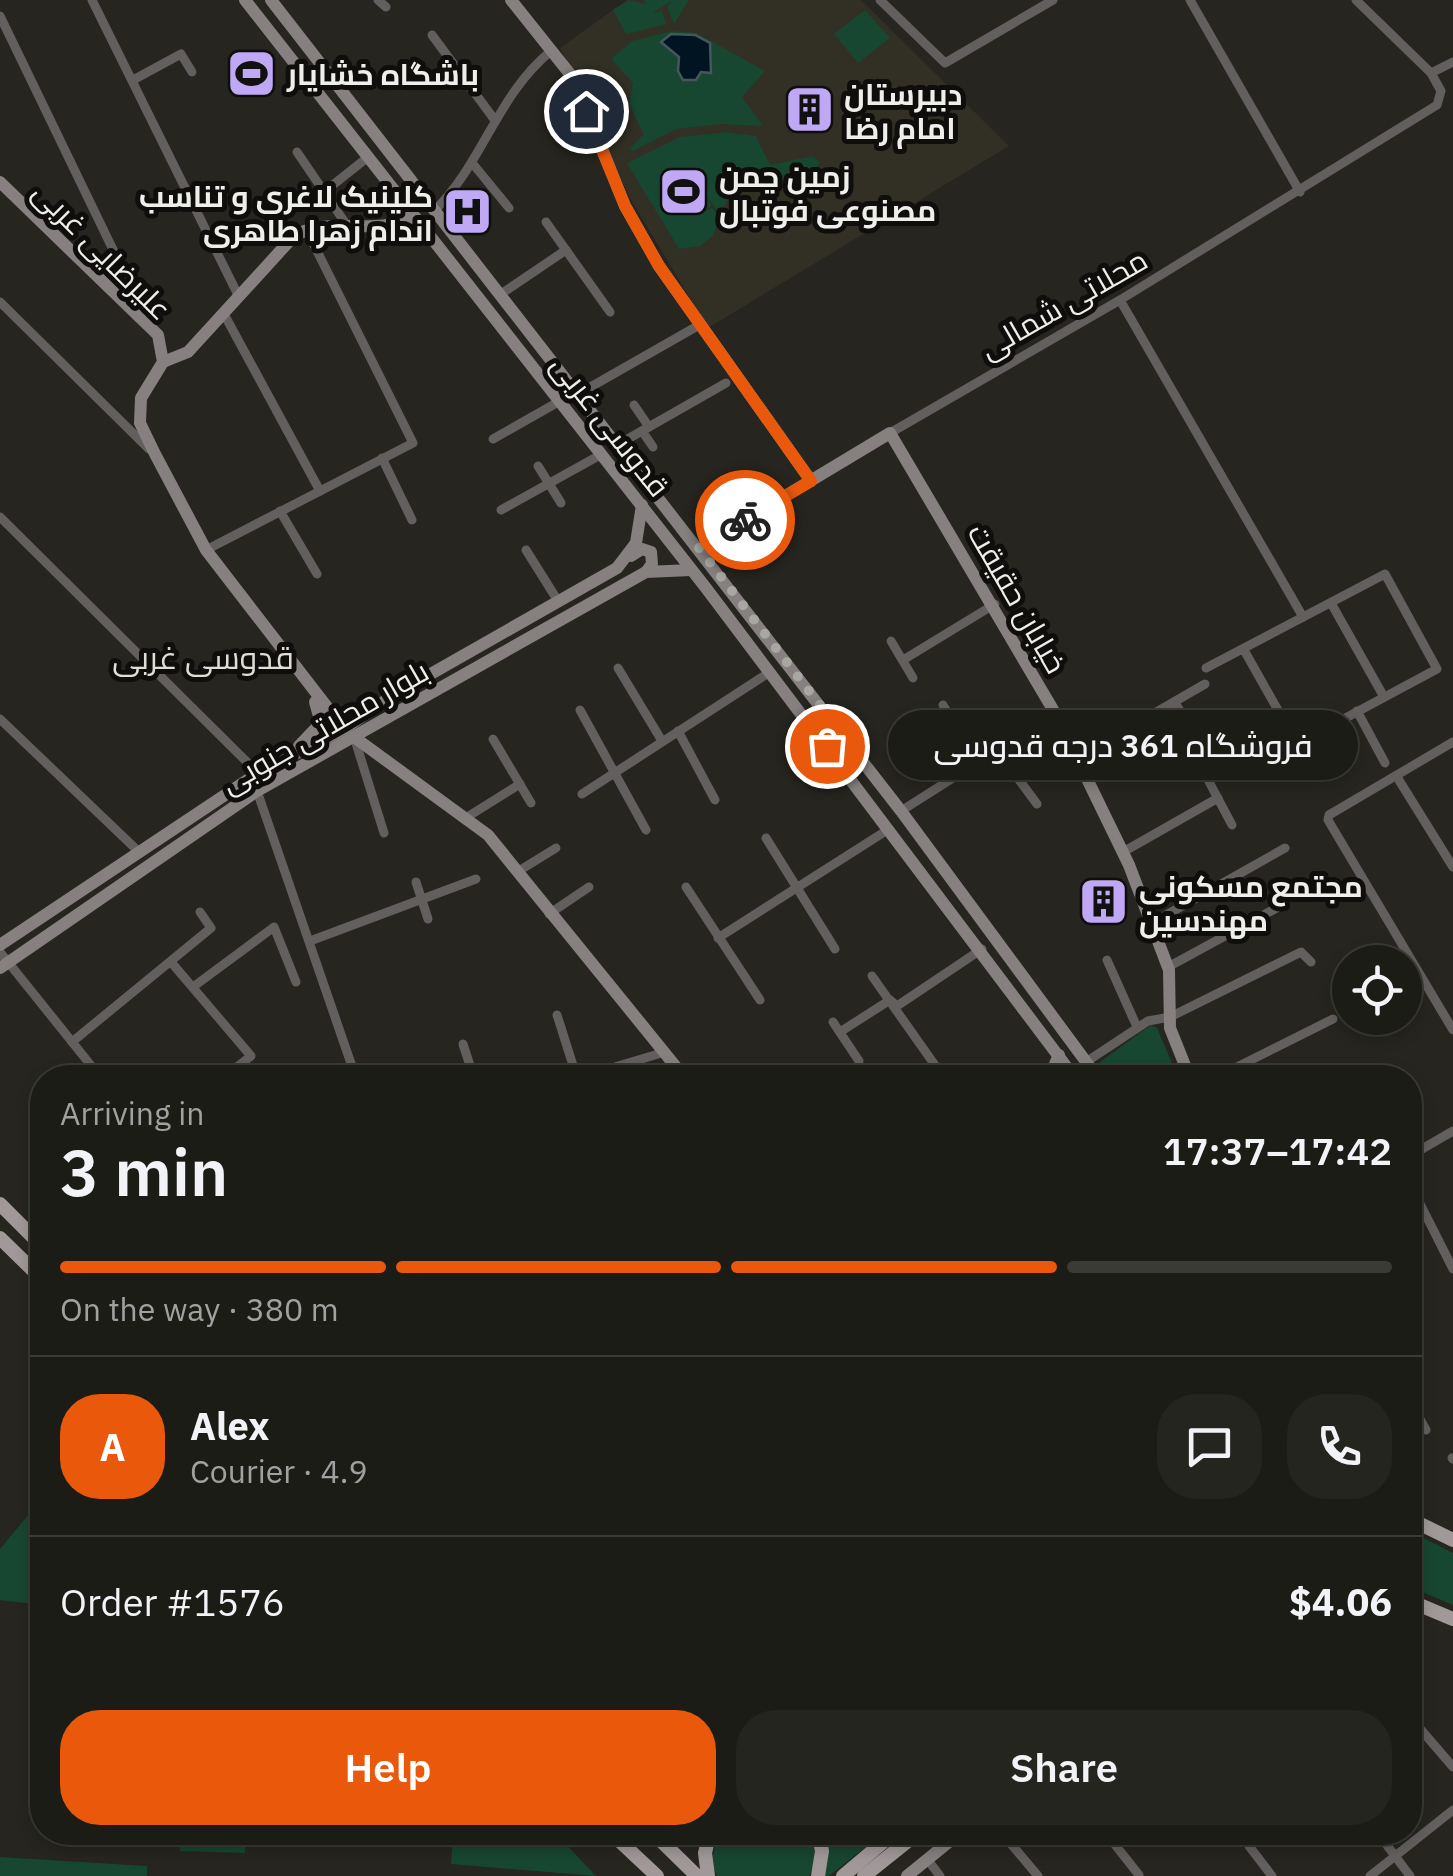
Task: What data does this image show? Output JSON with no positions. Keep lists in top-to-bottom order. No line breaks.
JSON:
{"streets":{"street":["علیرضایی غربی","محلاتی شمالی","قدوسی غربی","خیابان حقیقت","بلوار محلاتی جنوبی"]},"crossings":[["علیرضایی غربی","بلوار محلاتی جنوبی"],["محلاتی شمالی","قدوسی غربی"],["محلاتی شمالی","خیابان حقیقت"],["قدوسی غربی","بلوار محلاتی جنوبی"]],"districts":["قدوسی غربی"],"places":{"sports":["باشگاه خشایار","زمین چمن مصنوعی فوتبال"],"building":["دبیرستان امام رضا","مجتمع مسکونی مهندسین"],"hospital":["کلینیک لاغری و تناسب اندام زهرا طاهری"],"other":["فروشگاه 361 درجه قدوسی"]},"page":{"bubble":"فروشگاه 361 درجه قدوسی","heading":["3 min","Arriving in","17:37–17:42"],"panel":["Alex","Courier · 4.9","Order #1576","$4.06"],"bar":"On the way · 380 m","round":"A","buttons":["Help","Share"]}}
